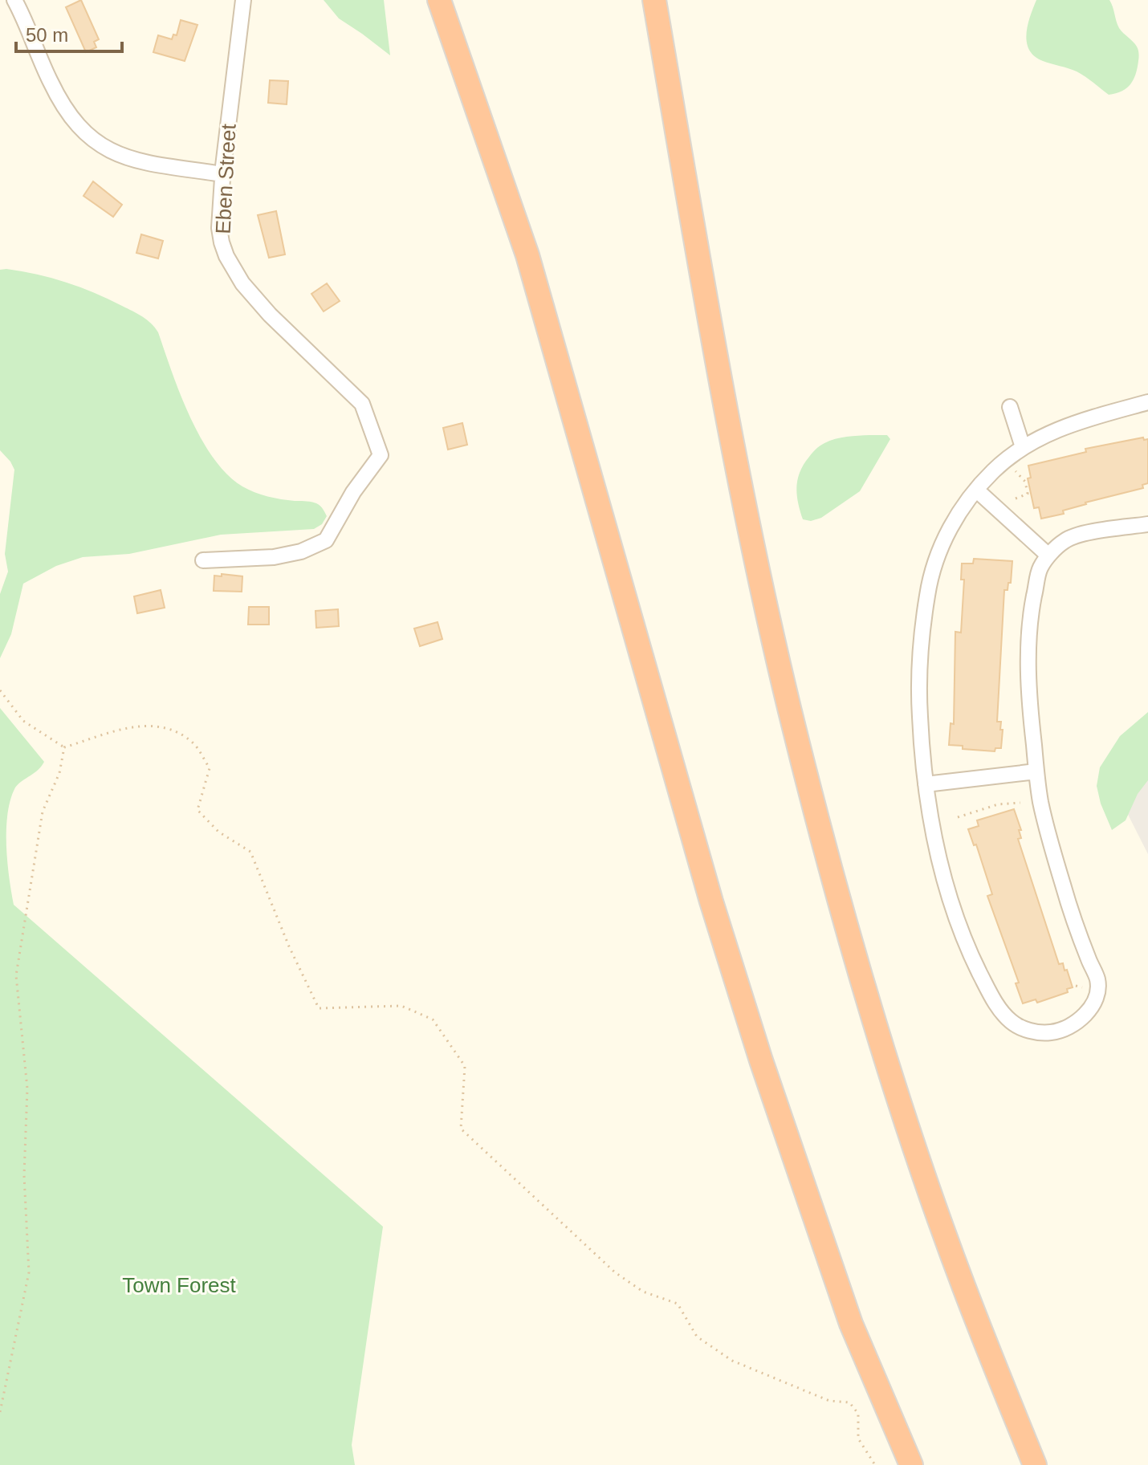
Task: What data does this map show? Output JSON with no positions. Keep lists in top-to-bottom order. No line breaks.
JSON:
{"streets":{"street":["Eben Street"]},"parks":["Town Forest"],"scale_bar":"50 m"}
